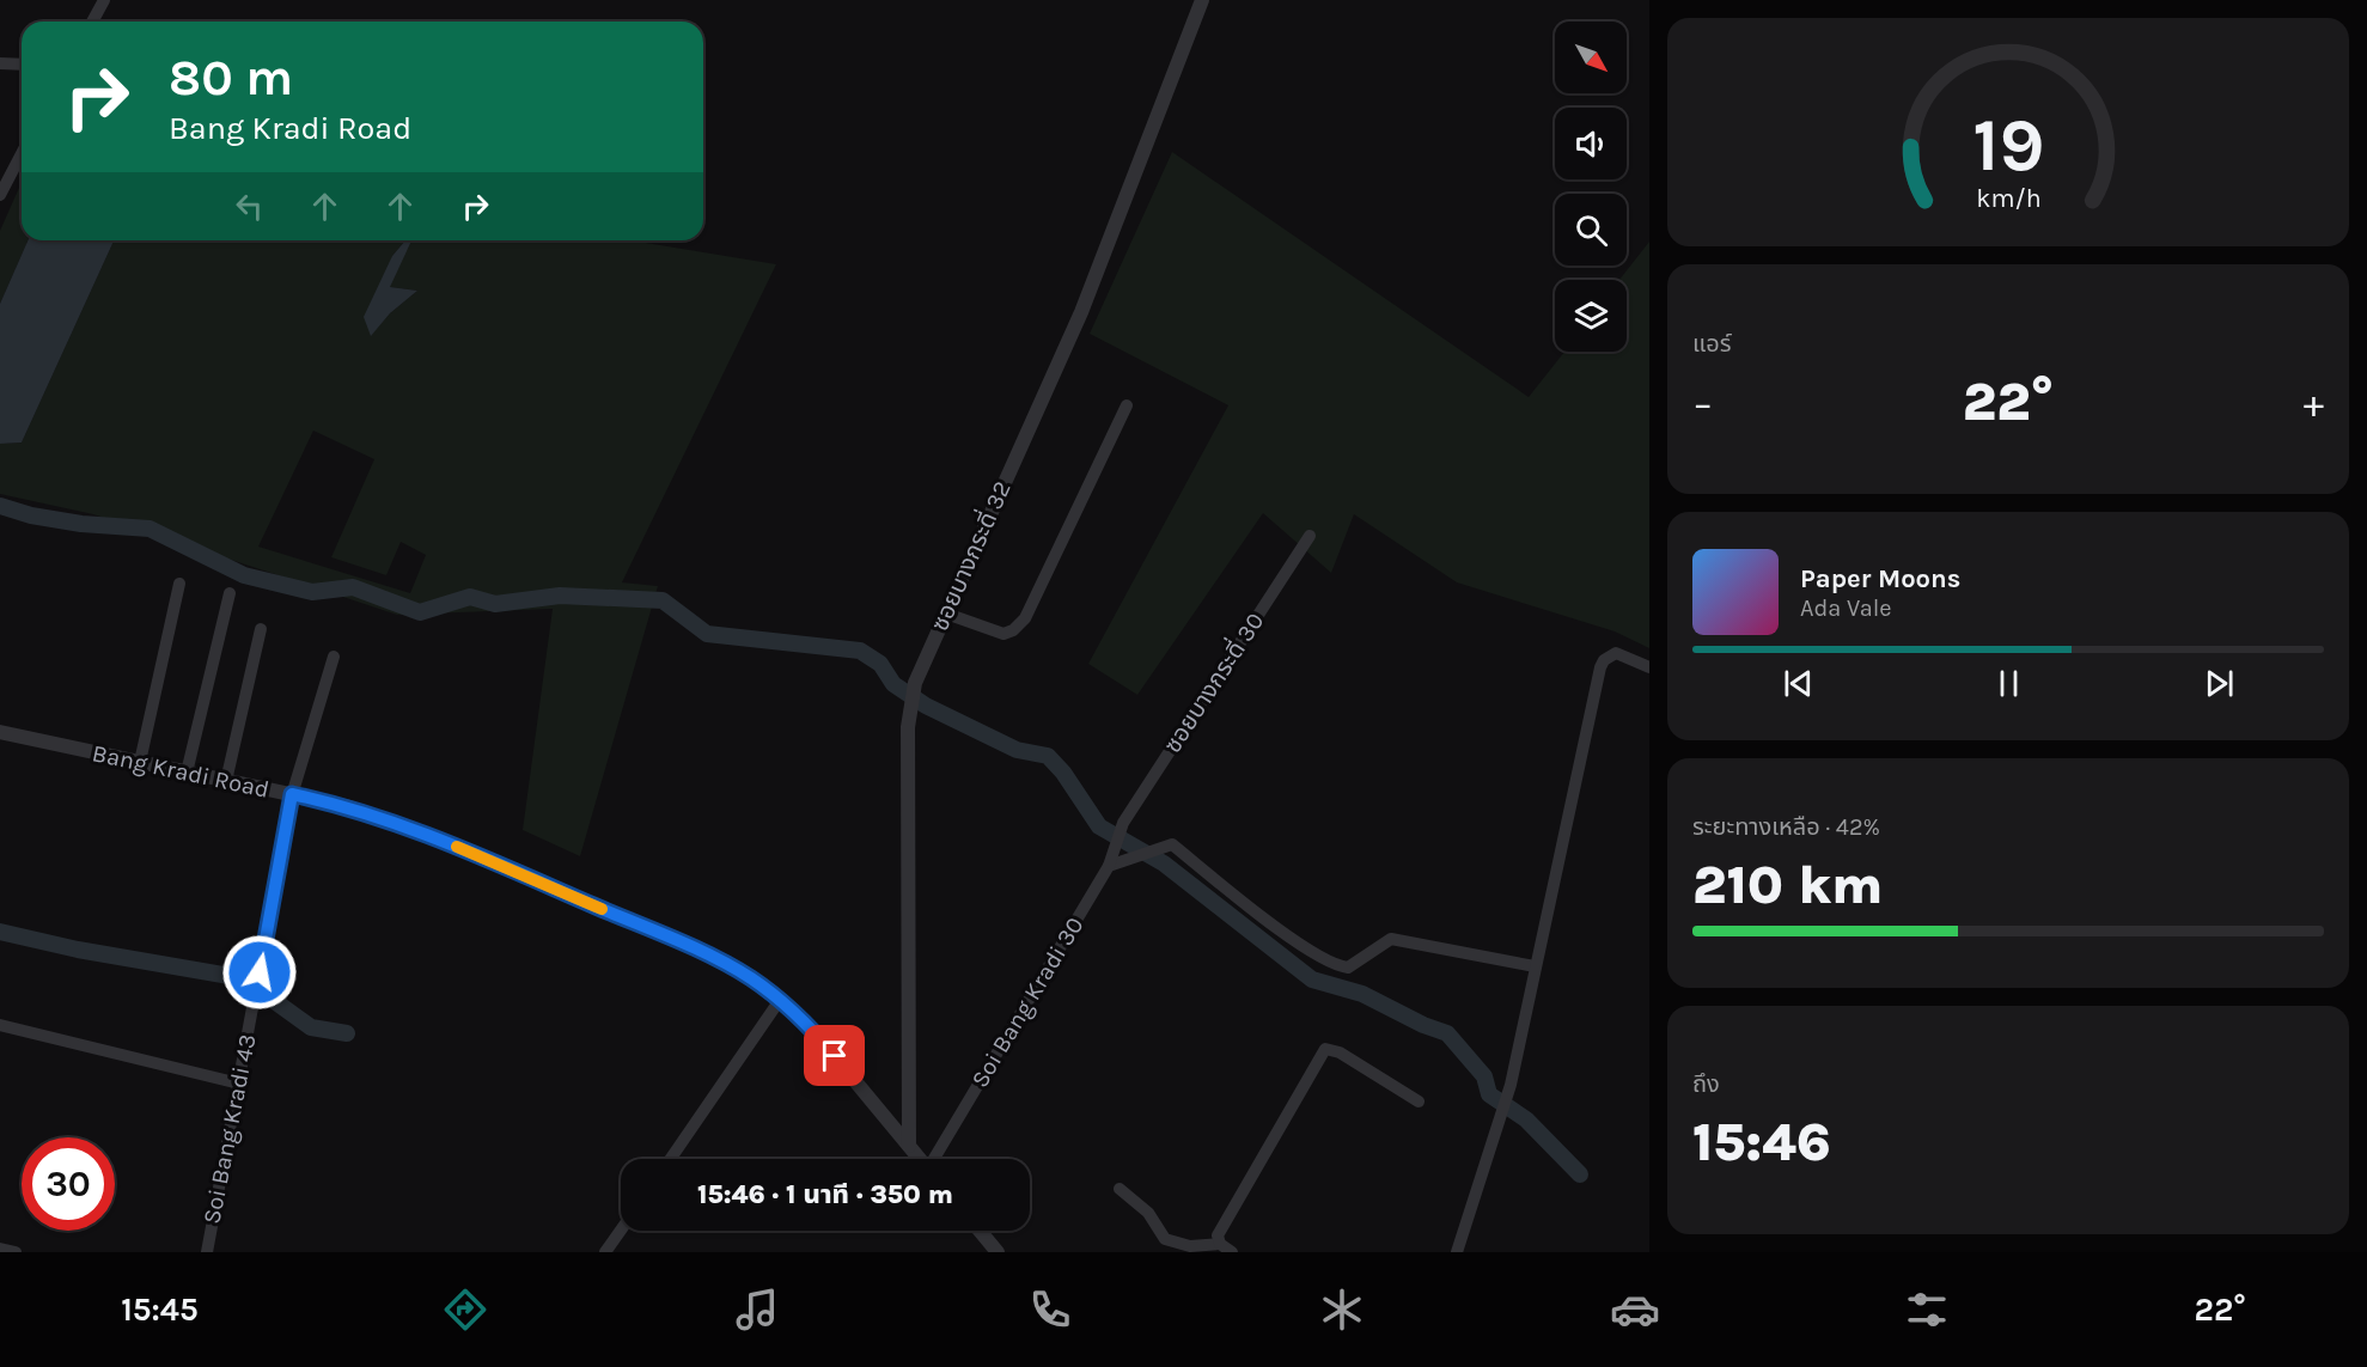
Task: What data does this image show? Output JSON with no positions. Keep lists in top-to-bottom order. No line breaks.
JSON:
{"streets":{"street":["ซอยบางกระดี่ 32","ซอยบางกระดี่ 30","Bang Kradi Road","Soi Bang Kradi 30","Soi Bang Kradi 43"]},"crossings":[["ซอยบางกระดี่ 32","Bang Kradi Road"],["ซอยบางกระดี่ 30","Soi Bang Kradi 30"],["Bang Kradi Road","Soi Bang Kradi 43"]],"north":"bottom right","page":{"turn":["80 m","Bang Kradi Road"],"tile":["แอร์",["ระยะทางเหลือ · 42%","210 km"],["ถึง","15:46"]],"heat":["−","22°","+"],"song":["Paper Moons","Ada Vale"],"limit":"30","trip":"15:46 · 1 นาที · 350 m","tabs":["15:45","22°"],"gauge":["19","km/h"]}}
